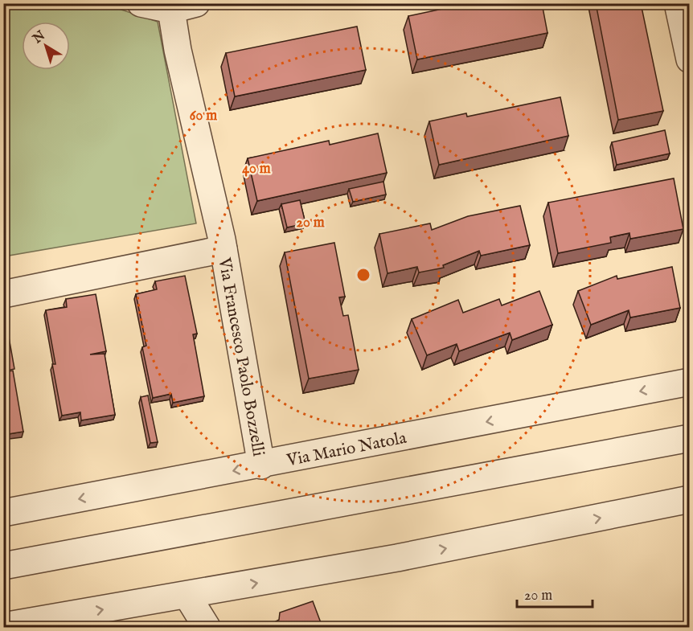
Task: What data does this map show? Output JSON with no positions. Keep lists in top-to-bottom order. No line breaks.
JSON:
{"streets":{"street":["Via Francesco Paolo Bozzelli","Via Mario Natola"]},"crossings":[["Via Francesco Paolo Bozzelli","Via Mario Natola"]],"scale_bar":"20 m","north":"top left","rings":["60 m","40 m","20 m"]}
